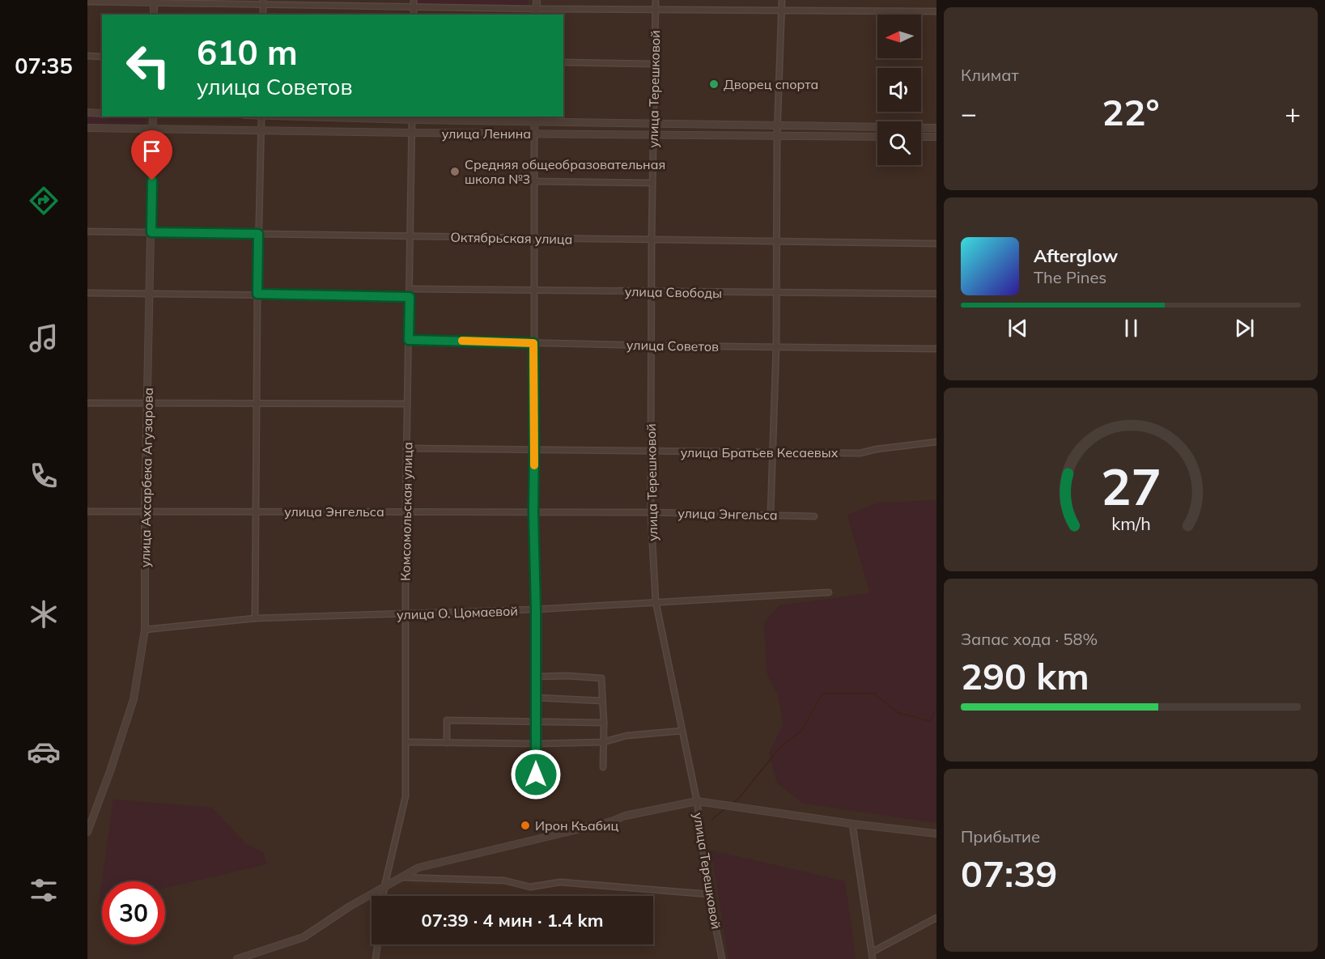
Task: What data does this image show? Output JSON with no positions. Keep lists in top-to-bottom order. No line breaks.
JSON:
{"streets":{"street":["улица Терешковой","улица Ленина","Октябрьская улица","улица Свободы","улица Советов","улица Братьев Кесаевых","улица Ахсарбека Агузарова","улица Энгельса","Комсомольская улица","улица О. Цомаевой"]},"crossings":[["улица Терешковой","улица Ленина"],["улица Терешковой","Октябрьская улица"],["улица Терешковой","улица Свободы"],["улица Терешковой","улица Советов"],["улица Терешковой","улица Братьев Кесаевых"],["улица Терешковой","улица Энгельса"],["улица Терешковой","улица О. Цомаевой"],["улица Ленина","улица Ахсарбека Агузарова"],["улица Ленина","Комсомольская улица"],["Октябрьская улица","улица Ахсарбека Агузарова"],["Октябрьская улица","Комсомольская улица"],["улица Свободы","Комсомольская улица"],["улица Советов","Комсомольская улица"],["улица Братьев Кесаевых","Комсомольская улица"],["улица Ахсарбека Агузарова","улица Энгельса"],["улица Ахсарбека Агузарова","улица О. Цомаевой"],["улица Энгельса","Комсомольская улица"],["Комсомольская улица","улица О. Цомаевой"]],"places":["Дворец спорта","Средняя общеобразовательная школа №3","Ирон Къабиц"],"north":"left","page":{"tabs":"07:35","tile":["Климат",["Запас хода · 58%","290 km"],["Прибытие","07:39"]],"turn":["610 m","улица Советов"],"heat":["−","22°","+"],"song":["Afterglow","The Pines"],"limit":"30","trip":"07:39 · 4 мин · 1.4 km","gauge":["27","km/h"]}}
